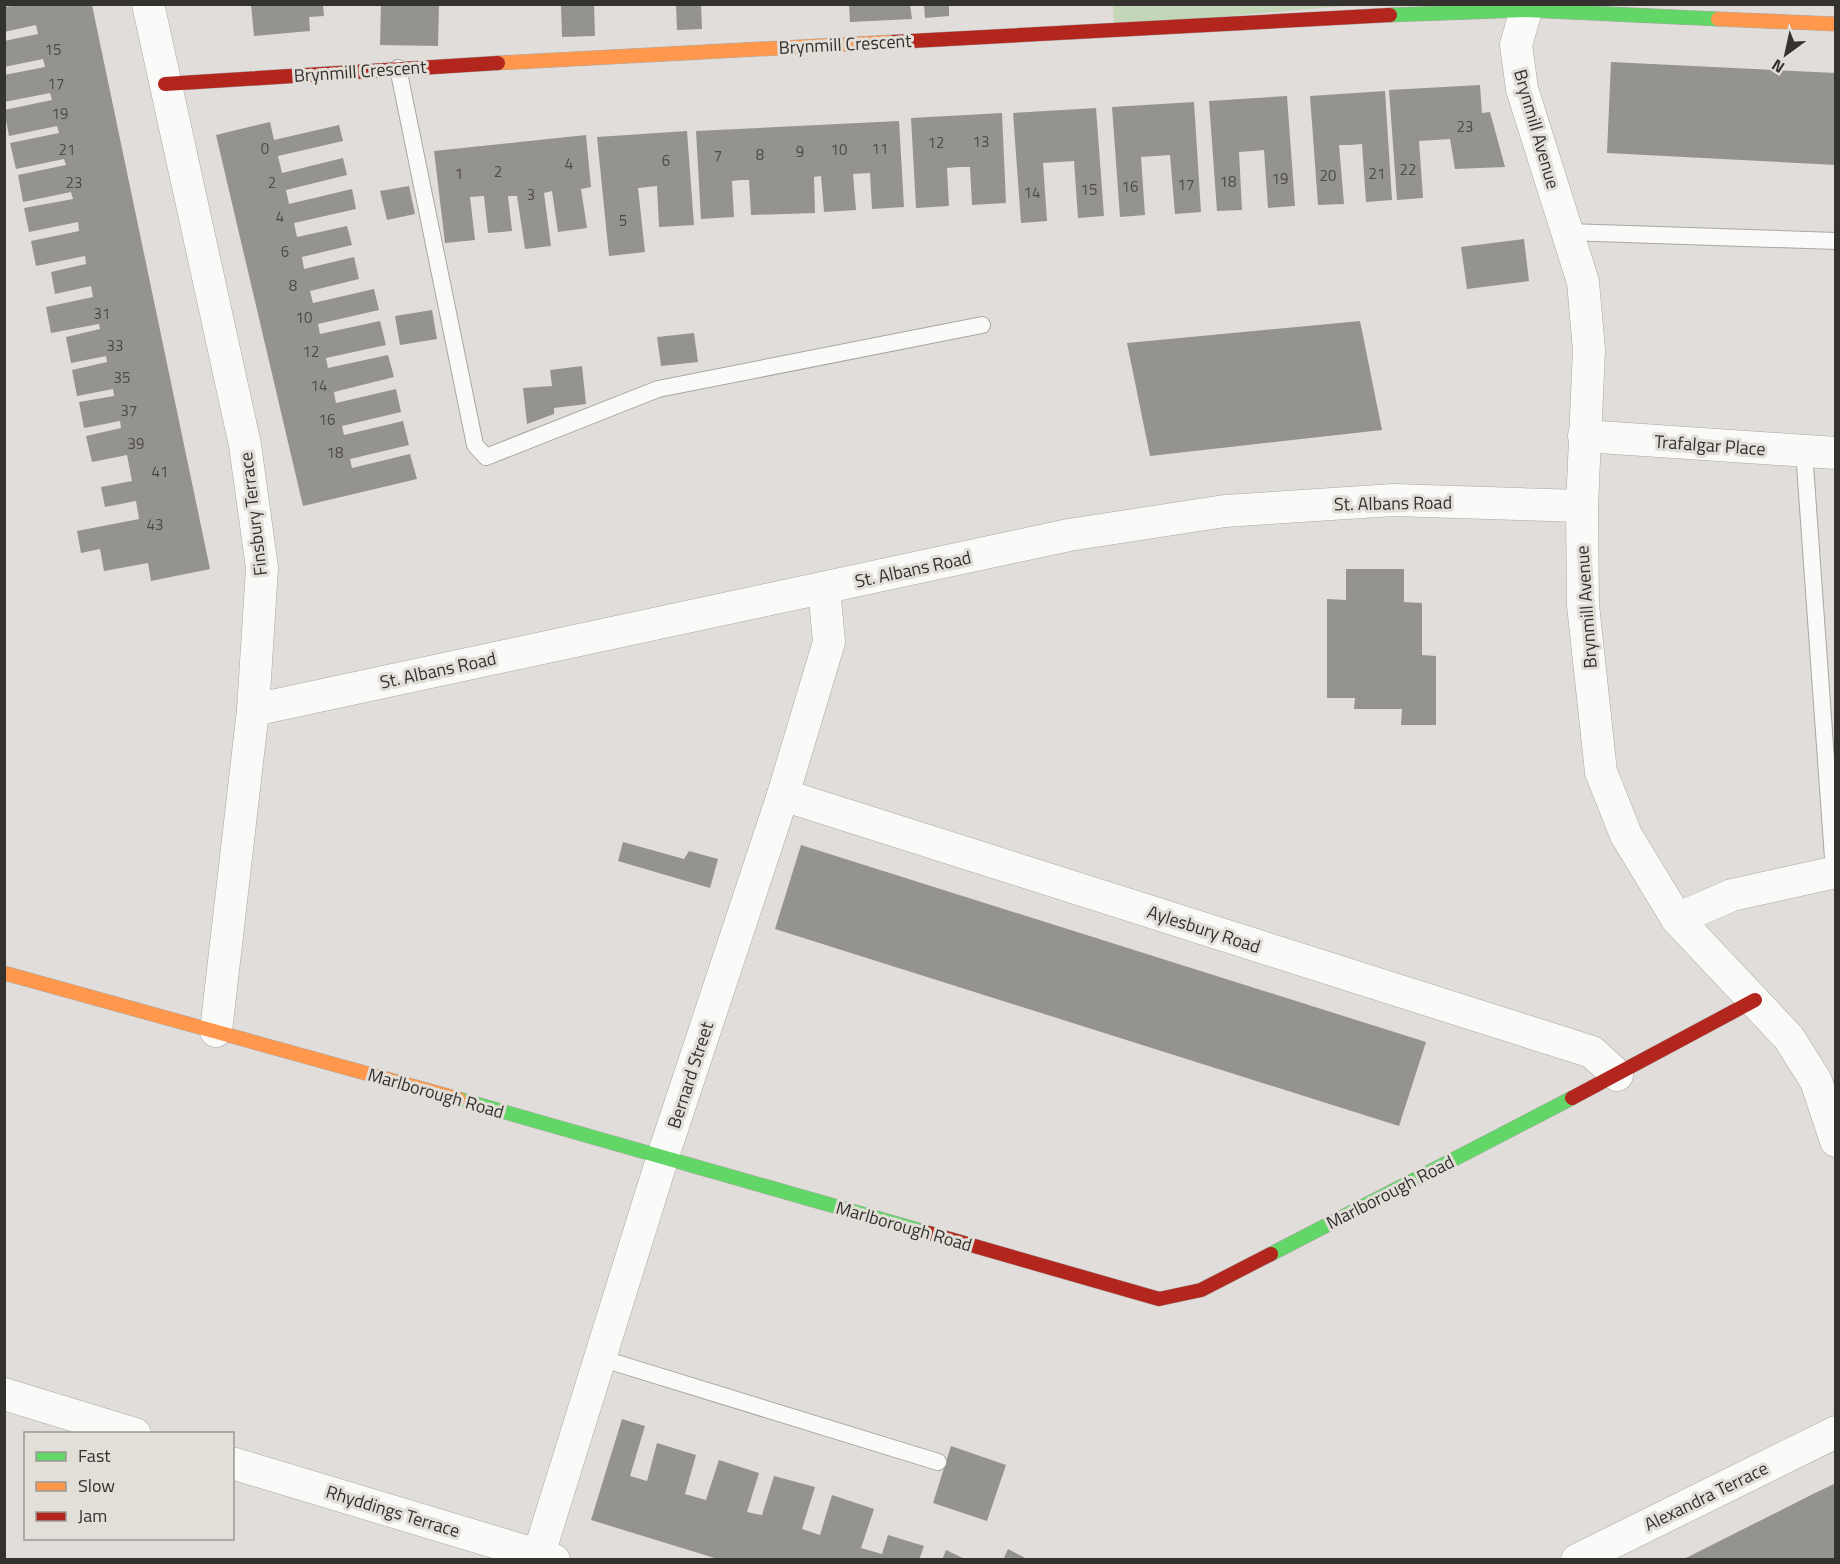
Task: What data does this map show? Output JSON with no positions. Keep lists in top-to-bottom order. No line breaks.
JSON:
{"streets":{"street":["Brynmill Crescent","Brynmill Avenue","Trafalgar Place","St. Albans Road","Finsbury Terrace","Aylesbury Road","Bernard Street","Marlborough Road","Alexandra Terrace","Rhyddings Terrace"]},"crossings":[["Brynmill Crescent","Brynmill Avenue"],["Brynmill Crescent","Finsbury Terrace"],["Brynmill Avenue","Trafalgar Place"],["Brynmill Avenue","St. Albans Road"],["Brynmill Avenue","Marlborough Road"],["St. Albans Road","Finsbury Terrace"],["St. Albans Road","Bernard Street"],["Finsbury Terrace","Marlborough Road"],["Aylesbury Road","Bernard Street"],["Aylesbury Road","Marlborough Road"],["Bernard Street","Marlborough Road"],["Bernard Street","Rhyddings Terrace"]],"house_numbers":["15","17","19","23","13","12","0","11","21","10","9","8","7","6","4","22","2","1","21","20","19","18","23","2","17","16","15","14","3","4","5","6","8","31","10","33","12","35","14","37","16","39","18","41","43"],"legend":["Fast","Slow","Jam"],"north":"bottom left"}
